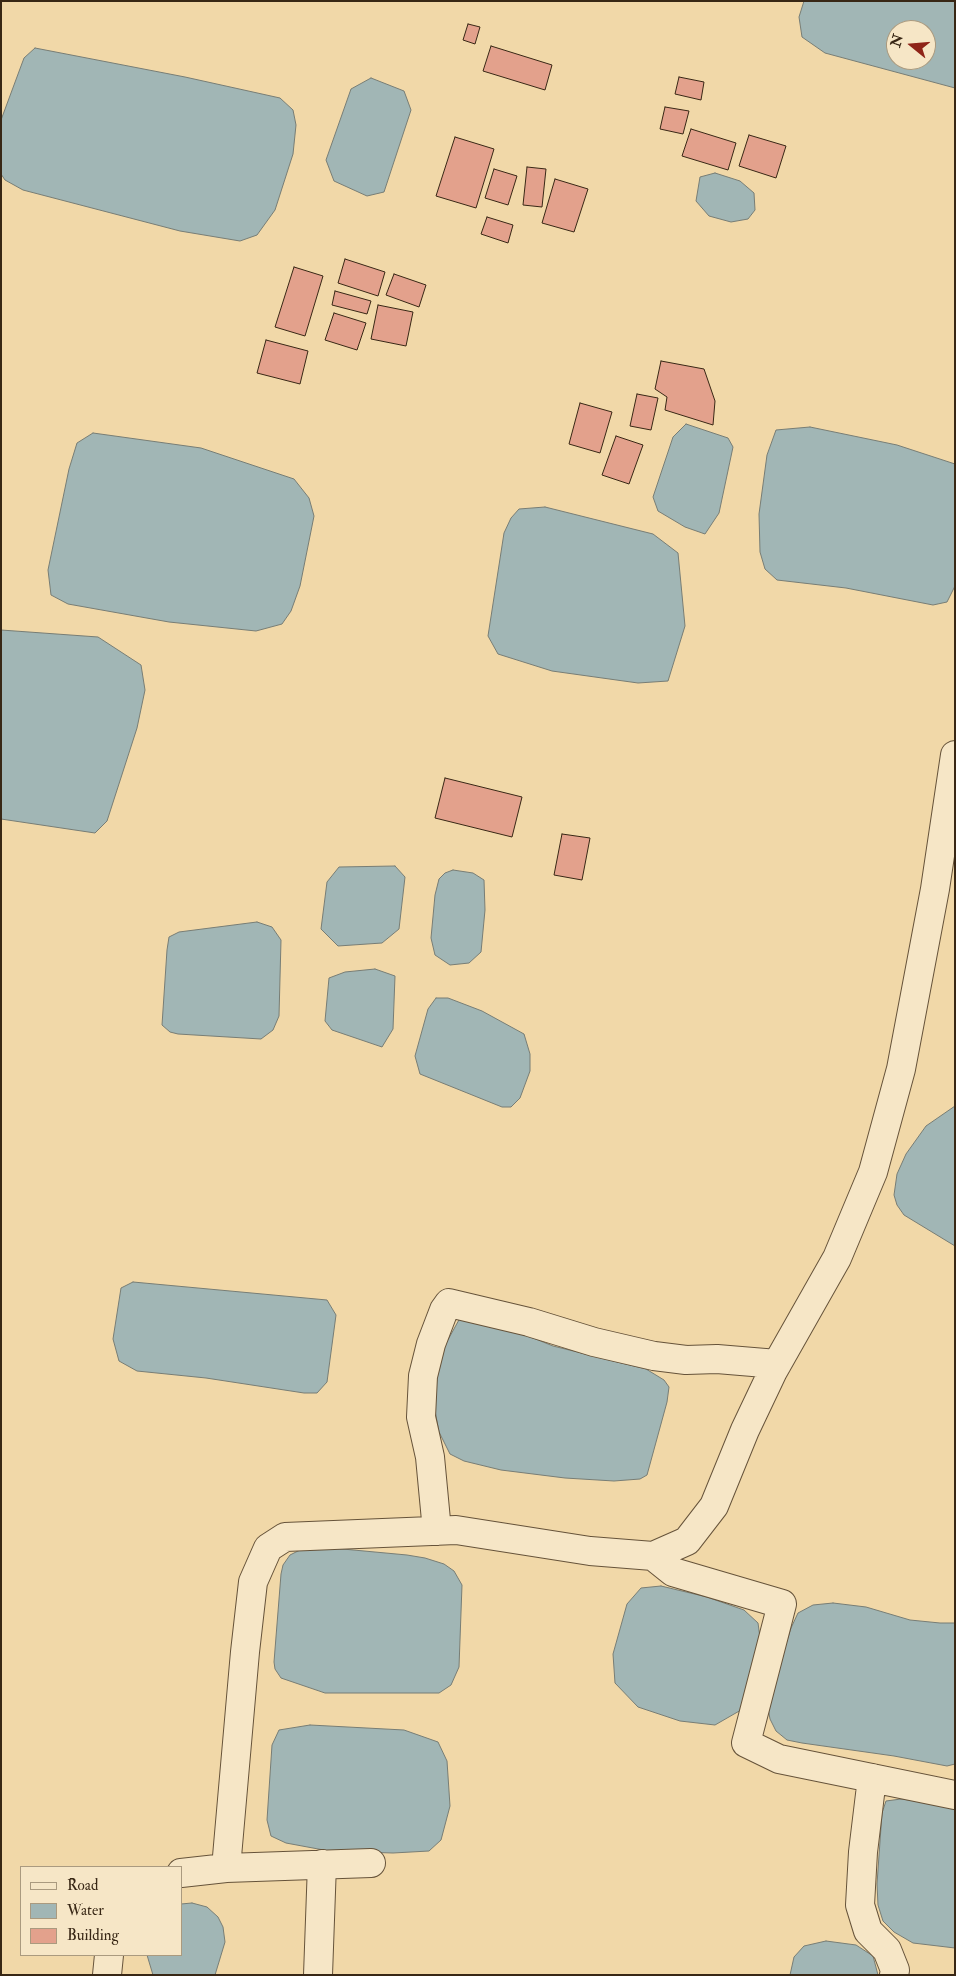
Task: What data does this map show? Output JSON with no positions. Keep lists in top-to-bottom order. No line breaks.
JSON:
{"legend":["Road","Water","Building"],"north":"left"}
